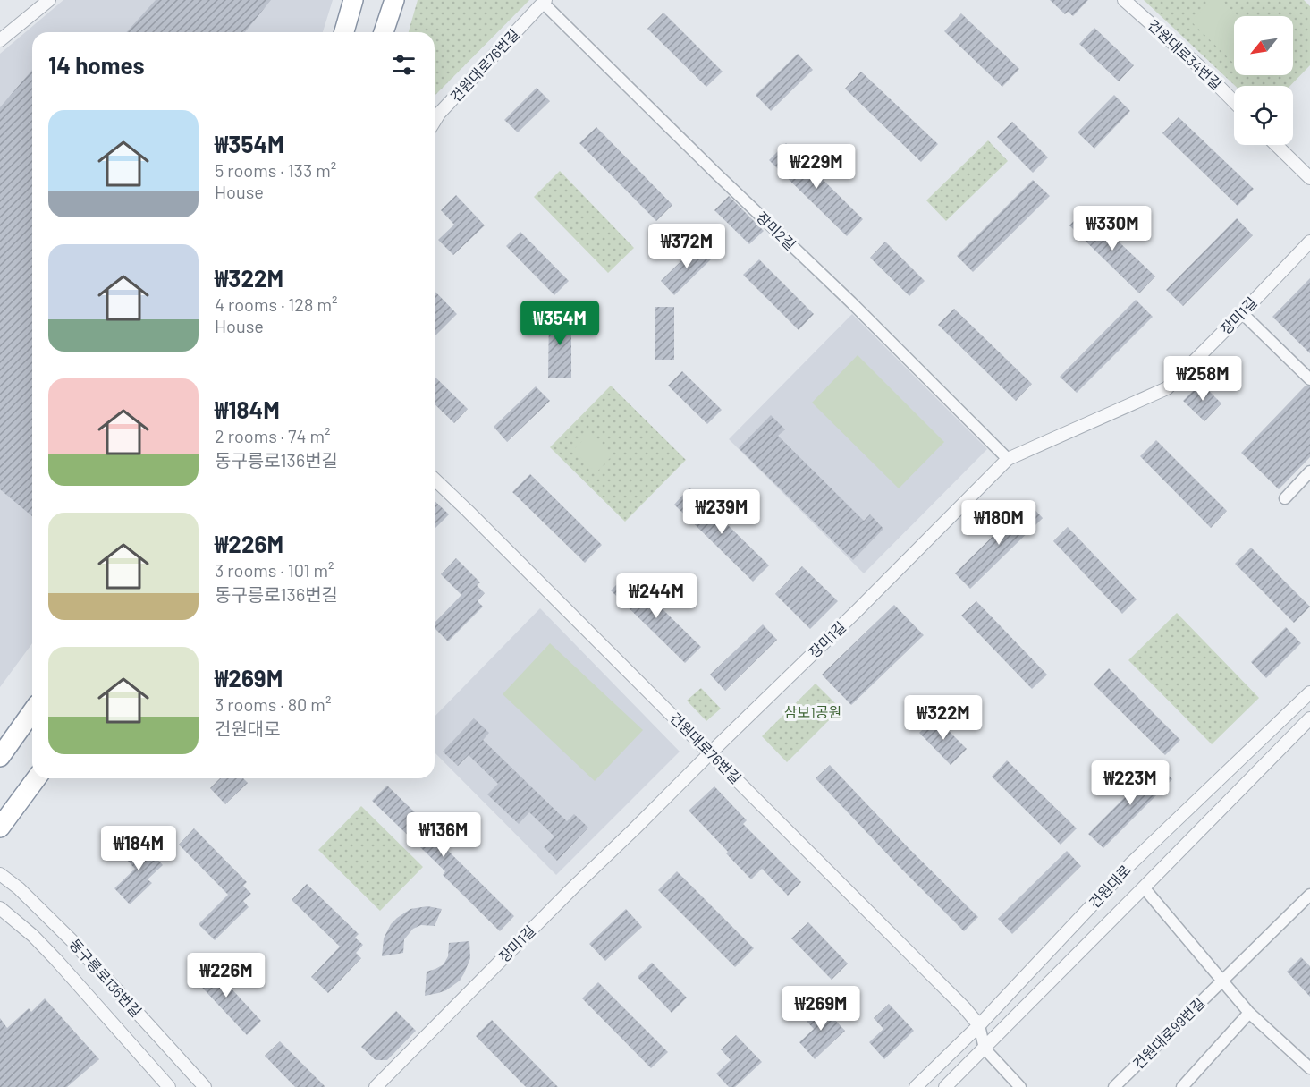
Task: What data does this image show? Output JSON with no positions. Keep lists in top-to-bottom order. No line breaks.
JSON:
{"streets":{"street":["건원대로34번길","건원대로76번길","장미2길","장미1길","건원대로","동구릉로136번길","건원대로99번길"]},"crossings":[["건원대로76번길","장미2길"],["건원대로76번길","장미1길"],["건원대로76번길","건원대로"],["장미2길","장미1길"]],"parks":["삼보1공원"],"north":"bottom left","page":{"heading":"14 homes","list":[{"name":"₩354M","note":"5 rooms · 133 m² · House"},{"name":"₩322M","note":"4 rooms · 128 m² · House"},{"name":"₩184M","note":"2 rooms · 74 m² · 동구릉로136번길"},{"name":"₩226M","note":"3 rooms · 101 m² · 동구릉로136번길"},{"name":"₩269M","note":"3 rooms · 80 m² · 건원대로"}],"price":["₩229M","₩330M","₩372M","₩354M","₩258M","₩239M","₩180M","₩244M","₩322M","₩223M","₩136M","₩184M","₩226M","₩269M"]}}
